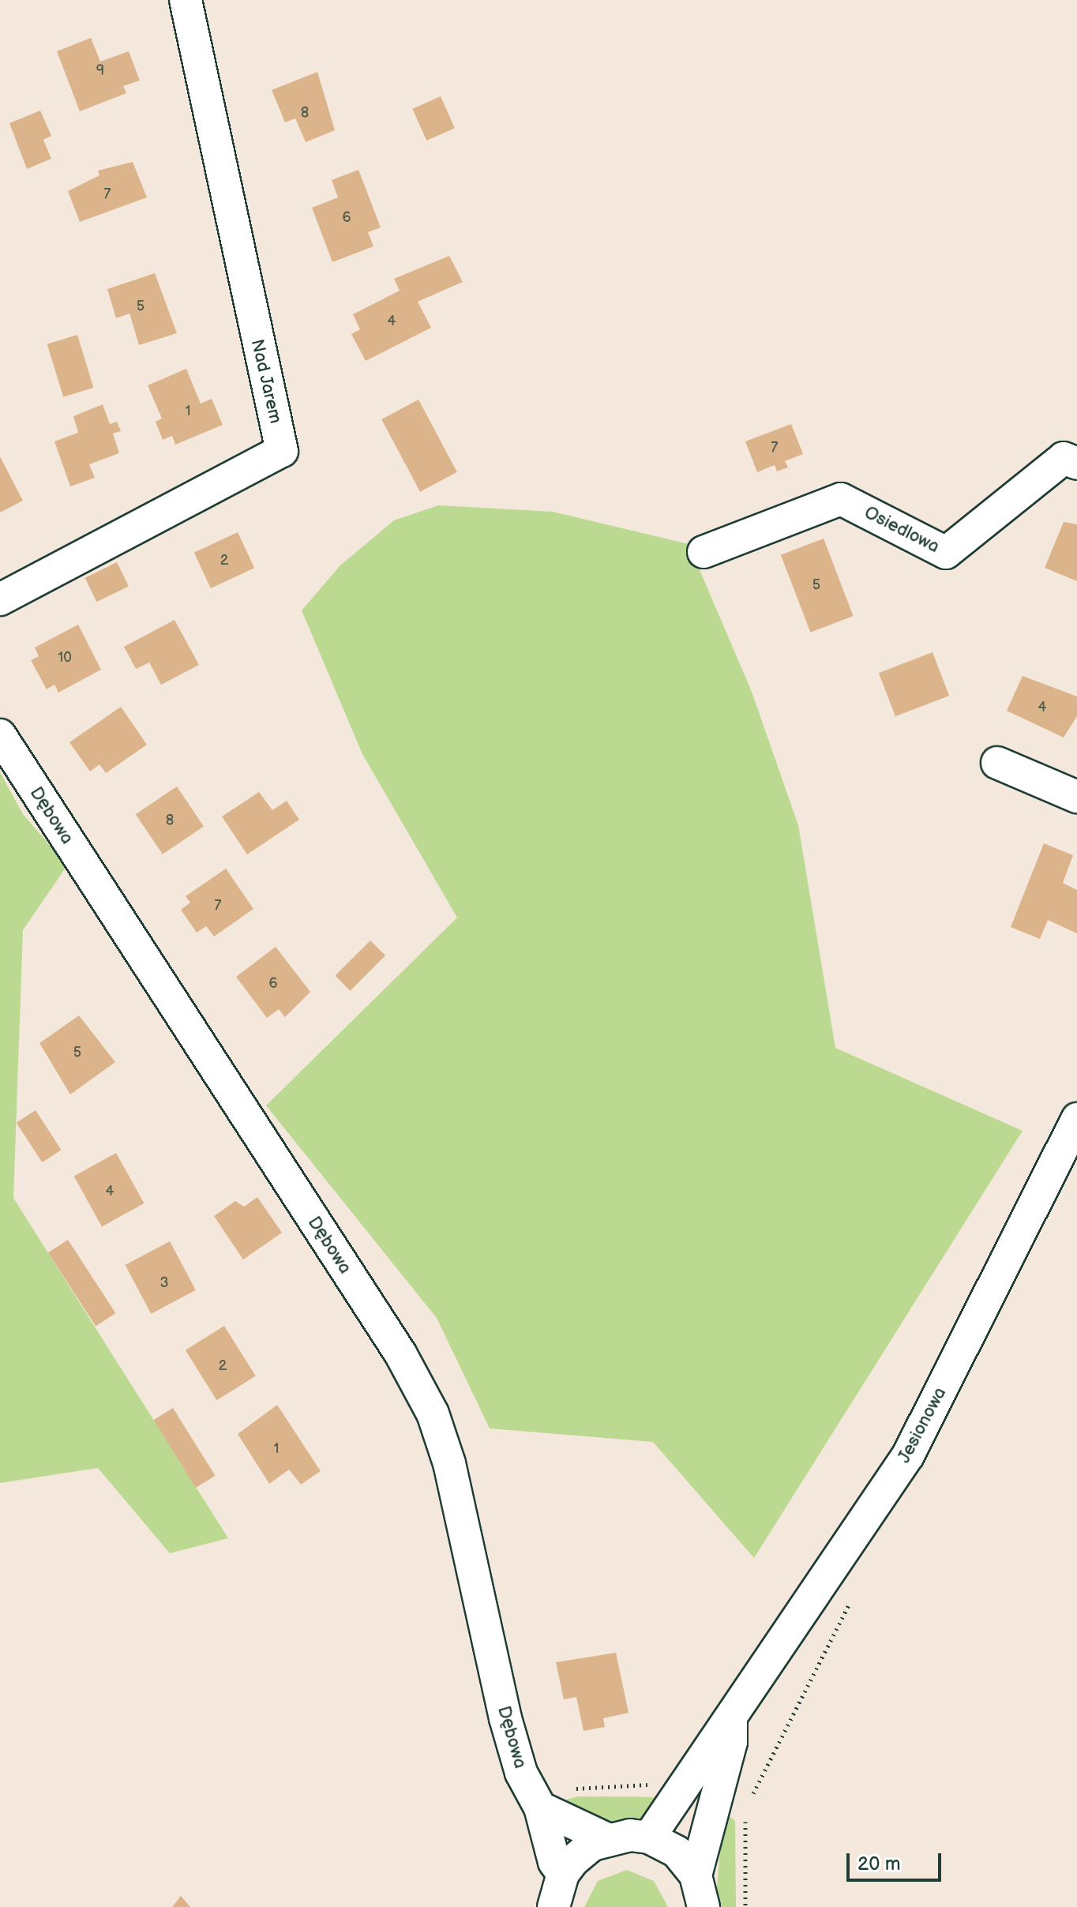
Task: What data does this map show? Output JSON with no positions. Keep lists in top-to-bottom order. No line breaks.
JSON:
{"streets":{"street":["Nad Jarem","Osiedlowa","Dębowa","Jesionowa"]},"house_numbers":["9","8","7","6","5","4","1","7","2","5","10","4","8","7","6","5","4","3","2","1"],"scale_bar":"20 m"}
